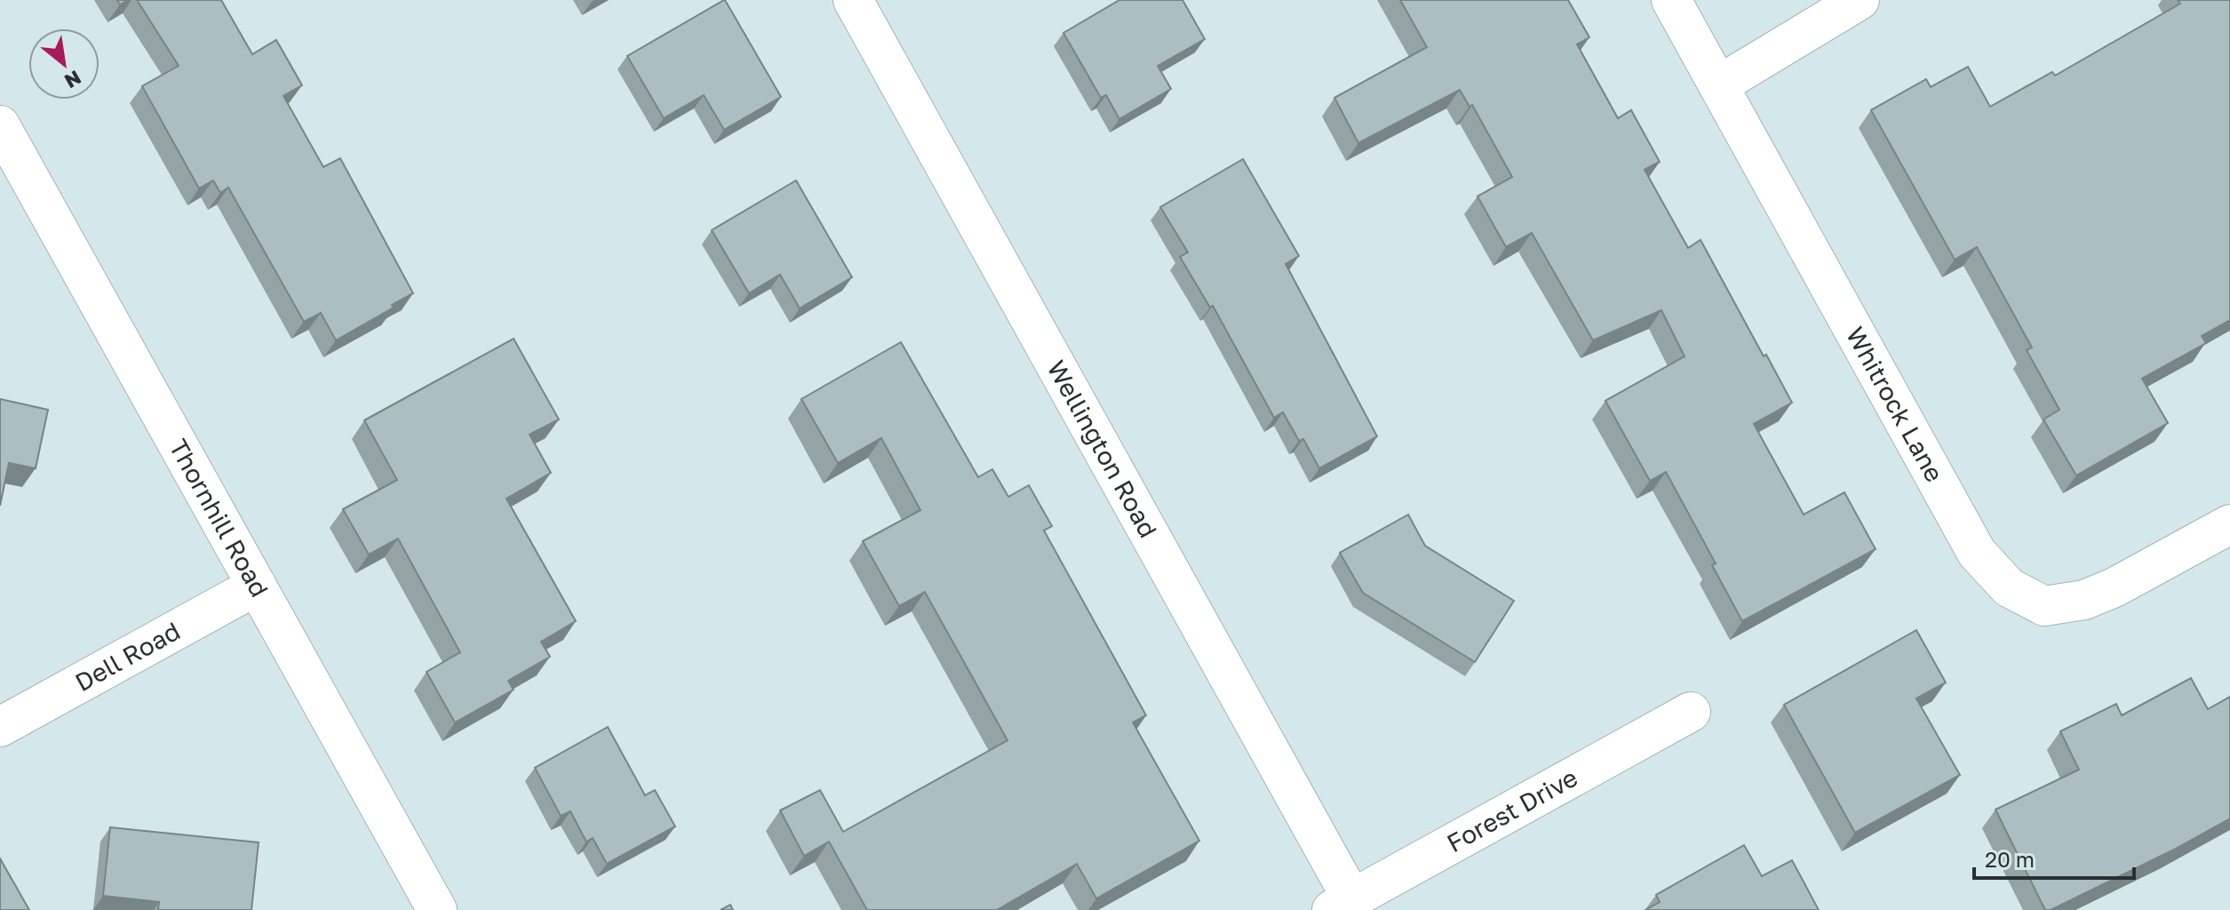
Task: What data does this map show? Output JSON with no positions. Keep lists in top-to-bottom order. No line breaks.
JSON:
{"streets":{"street":["Whitrock Lane","Wellington Road","Thornhill Road","Dell Road","Forest Drive"]},"crossings":[["Wellington Road","Forest Drive"],["Thornhill Road","Dell Road"]],"scale_bar":"20 m","north":"bottom right"}
